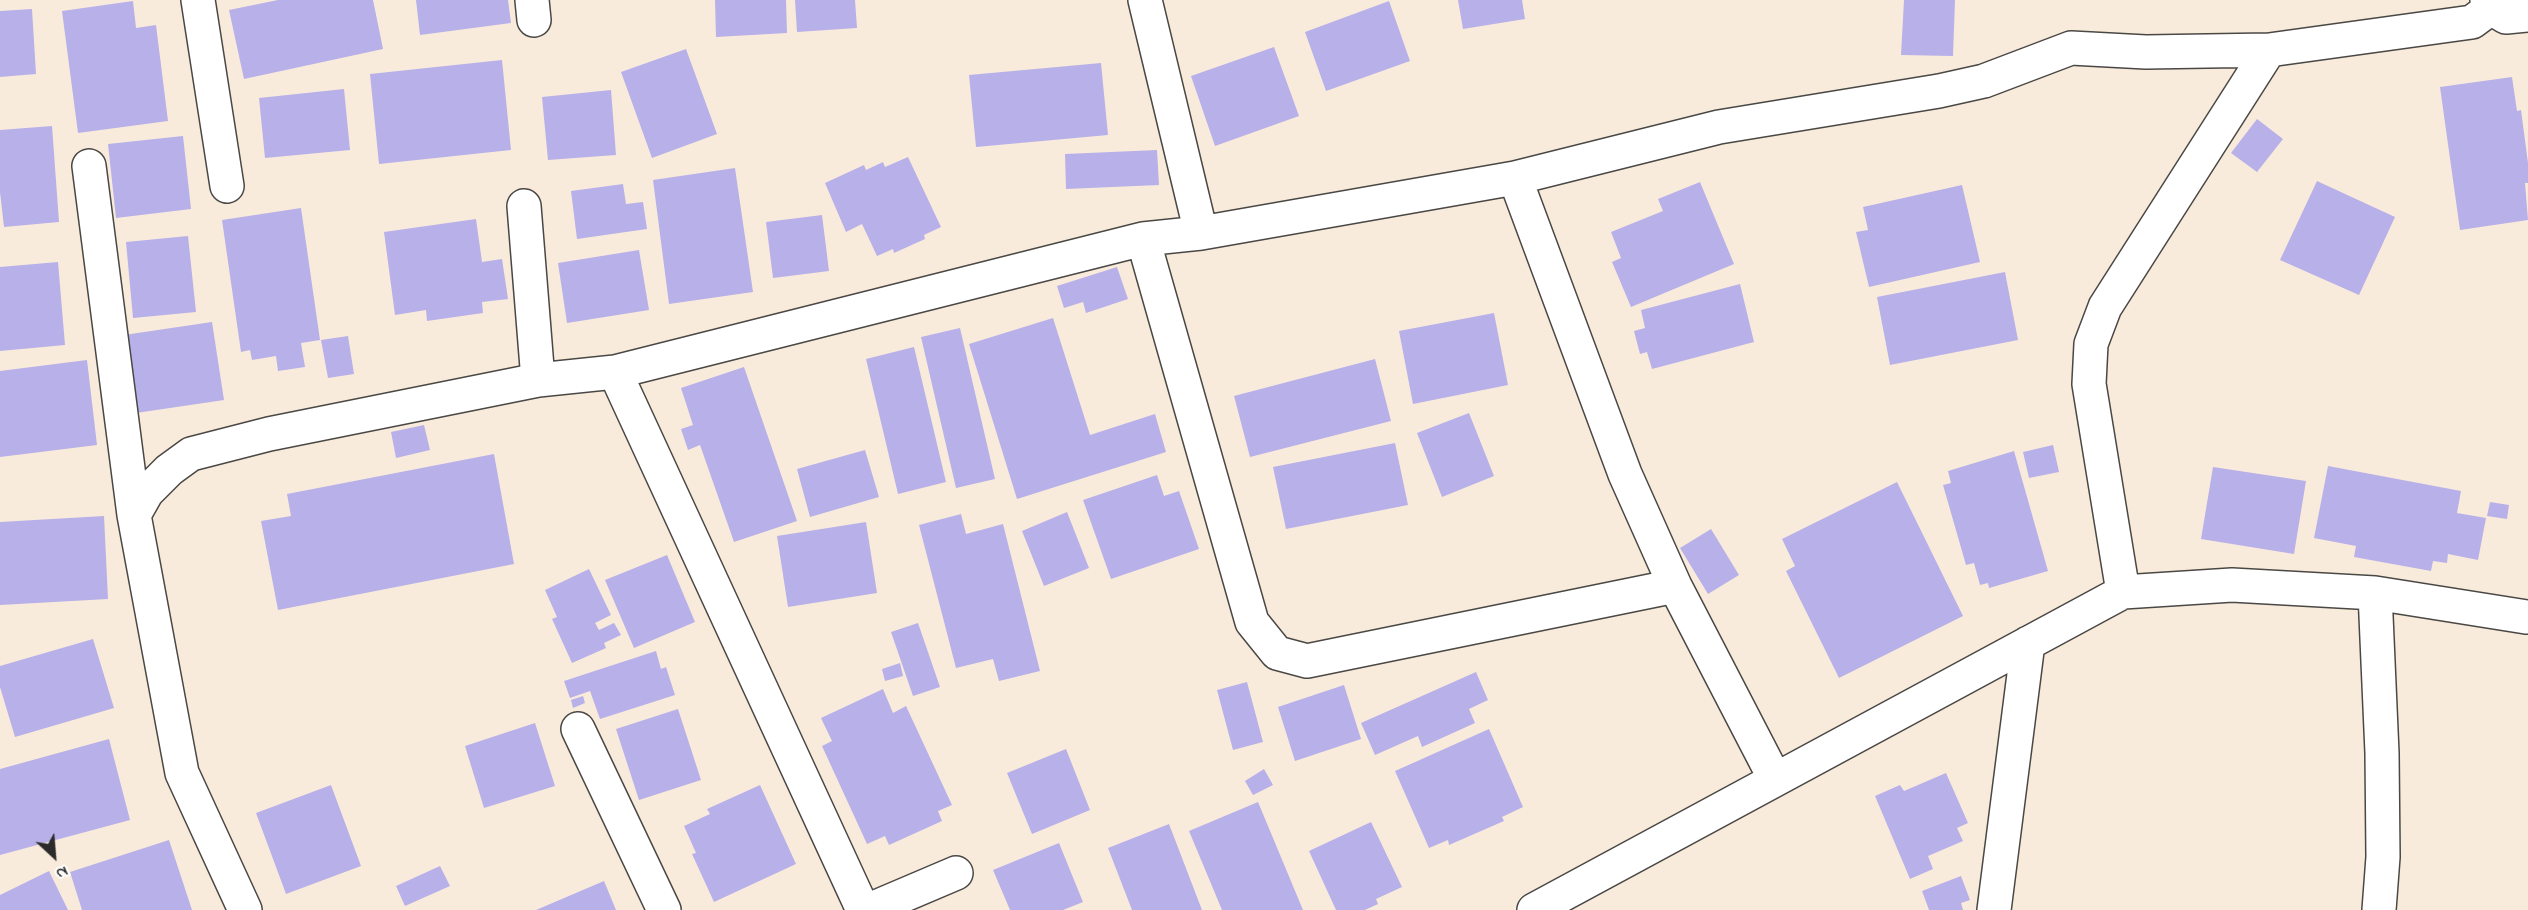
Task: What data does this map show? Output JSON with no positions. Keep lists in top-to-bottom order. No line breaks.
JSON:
{"north":"bottom right"}
